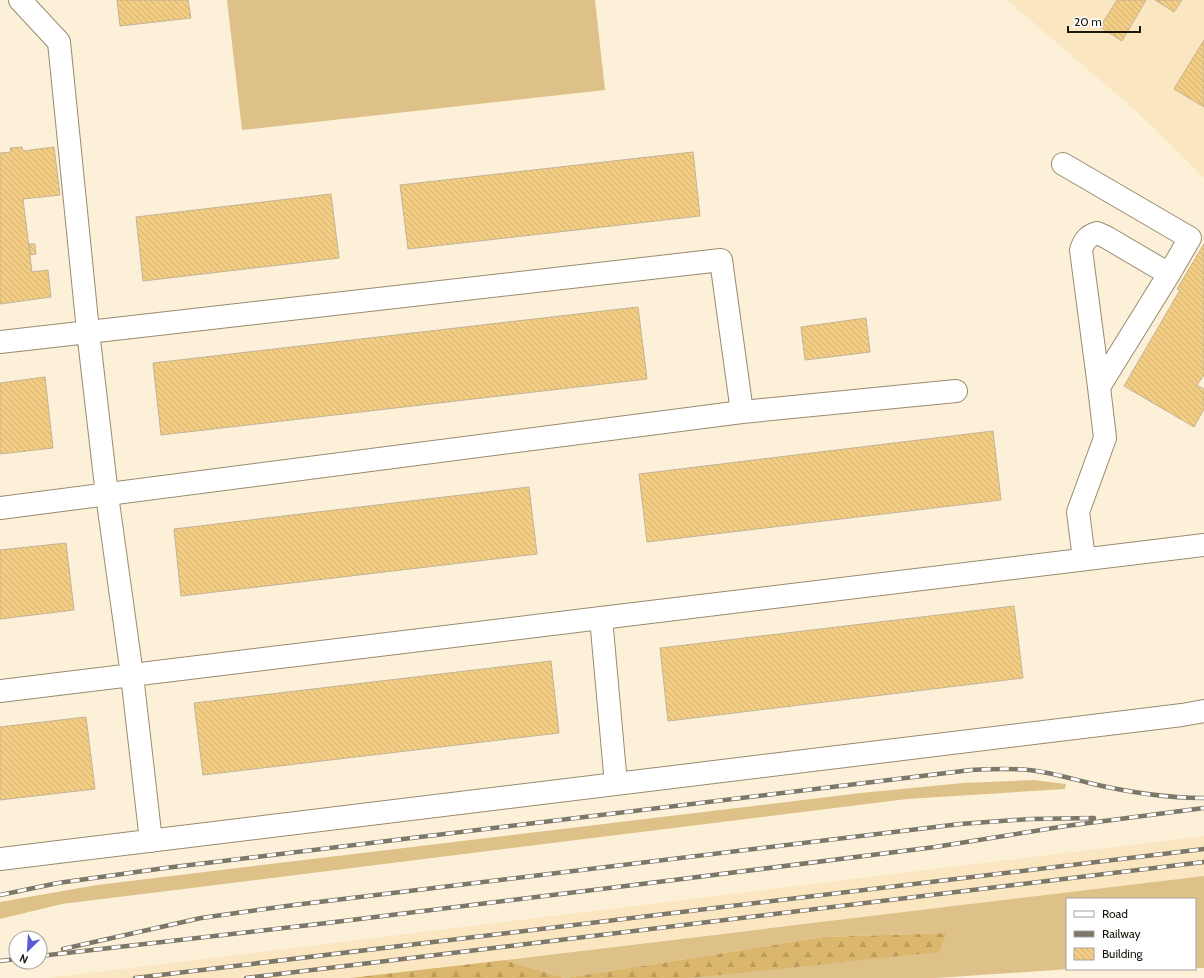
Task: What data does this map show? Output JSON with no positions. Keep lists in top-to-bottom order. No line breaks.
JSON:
{"legend":["Road","Railway","Building"],"scale_bar":"20 m","north":"bottom left"}
